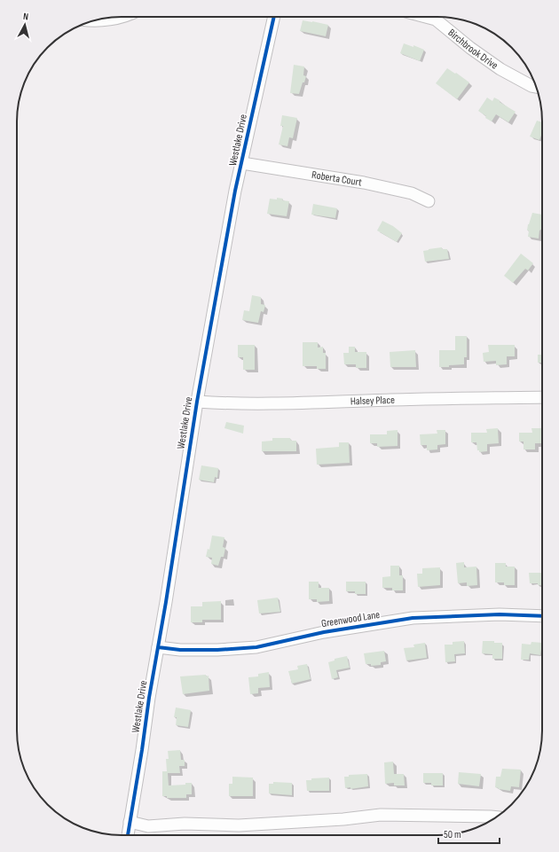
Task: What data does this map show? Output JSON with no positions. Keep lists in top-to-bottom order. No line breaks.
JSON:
{"streets":{"street":["Birchbrook Drive","Westlake Drive","Roberta Court","Halsey Place","Greenwood Lane"]},"crossings":[["Westlake Drive","Roberta Court"],["Westlake Drive","Halsey Place"],["Westlake Drive","Greenwood Lane"]],"scale_bar":"50 m","north":"top"}
